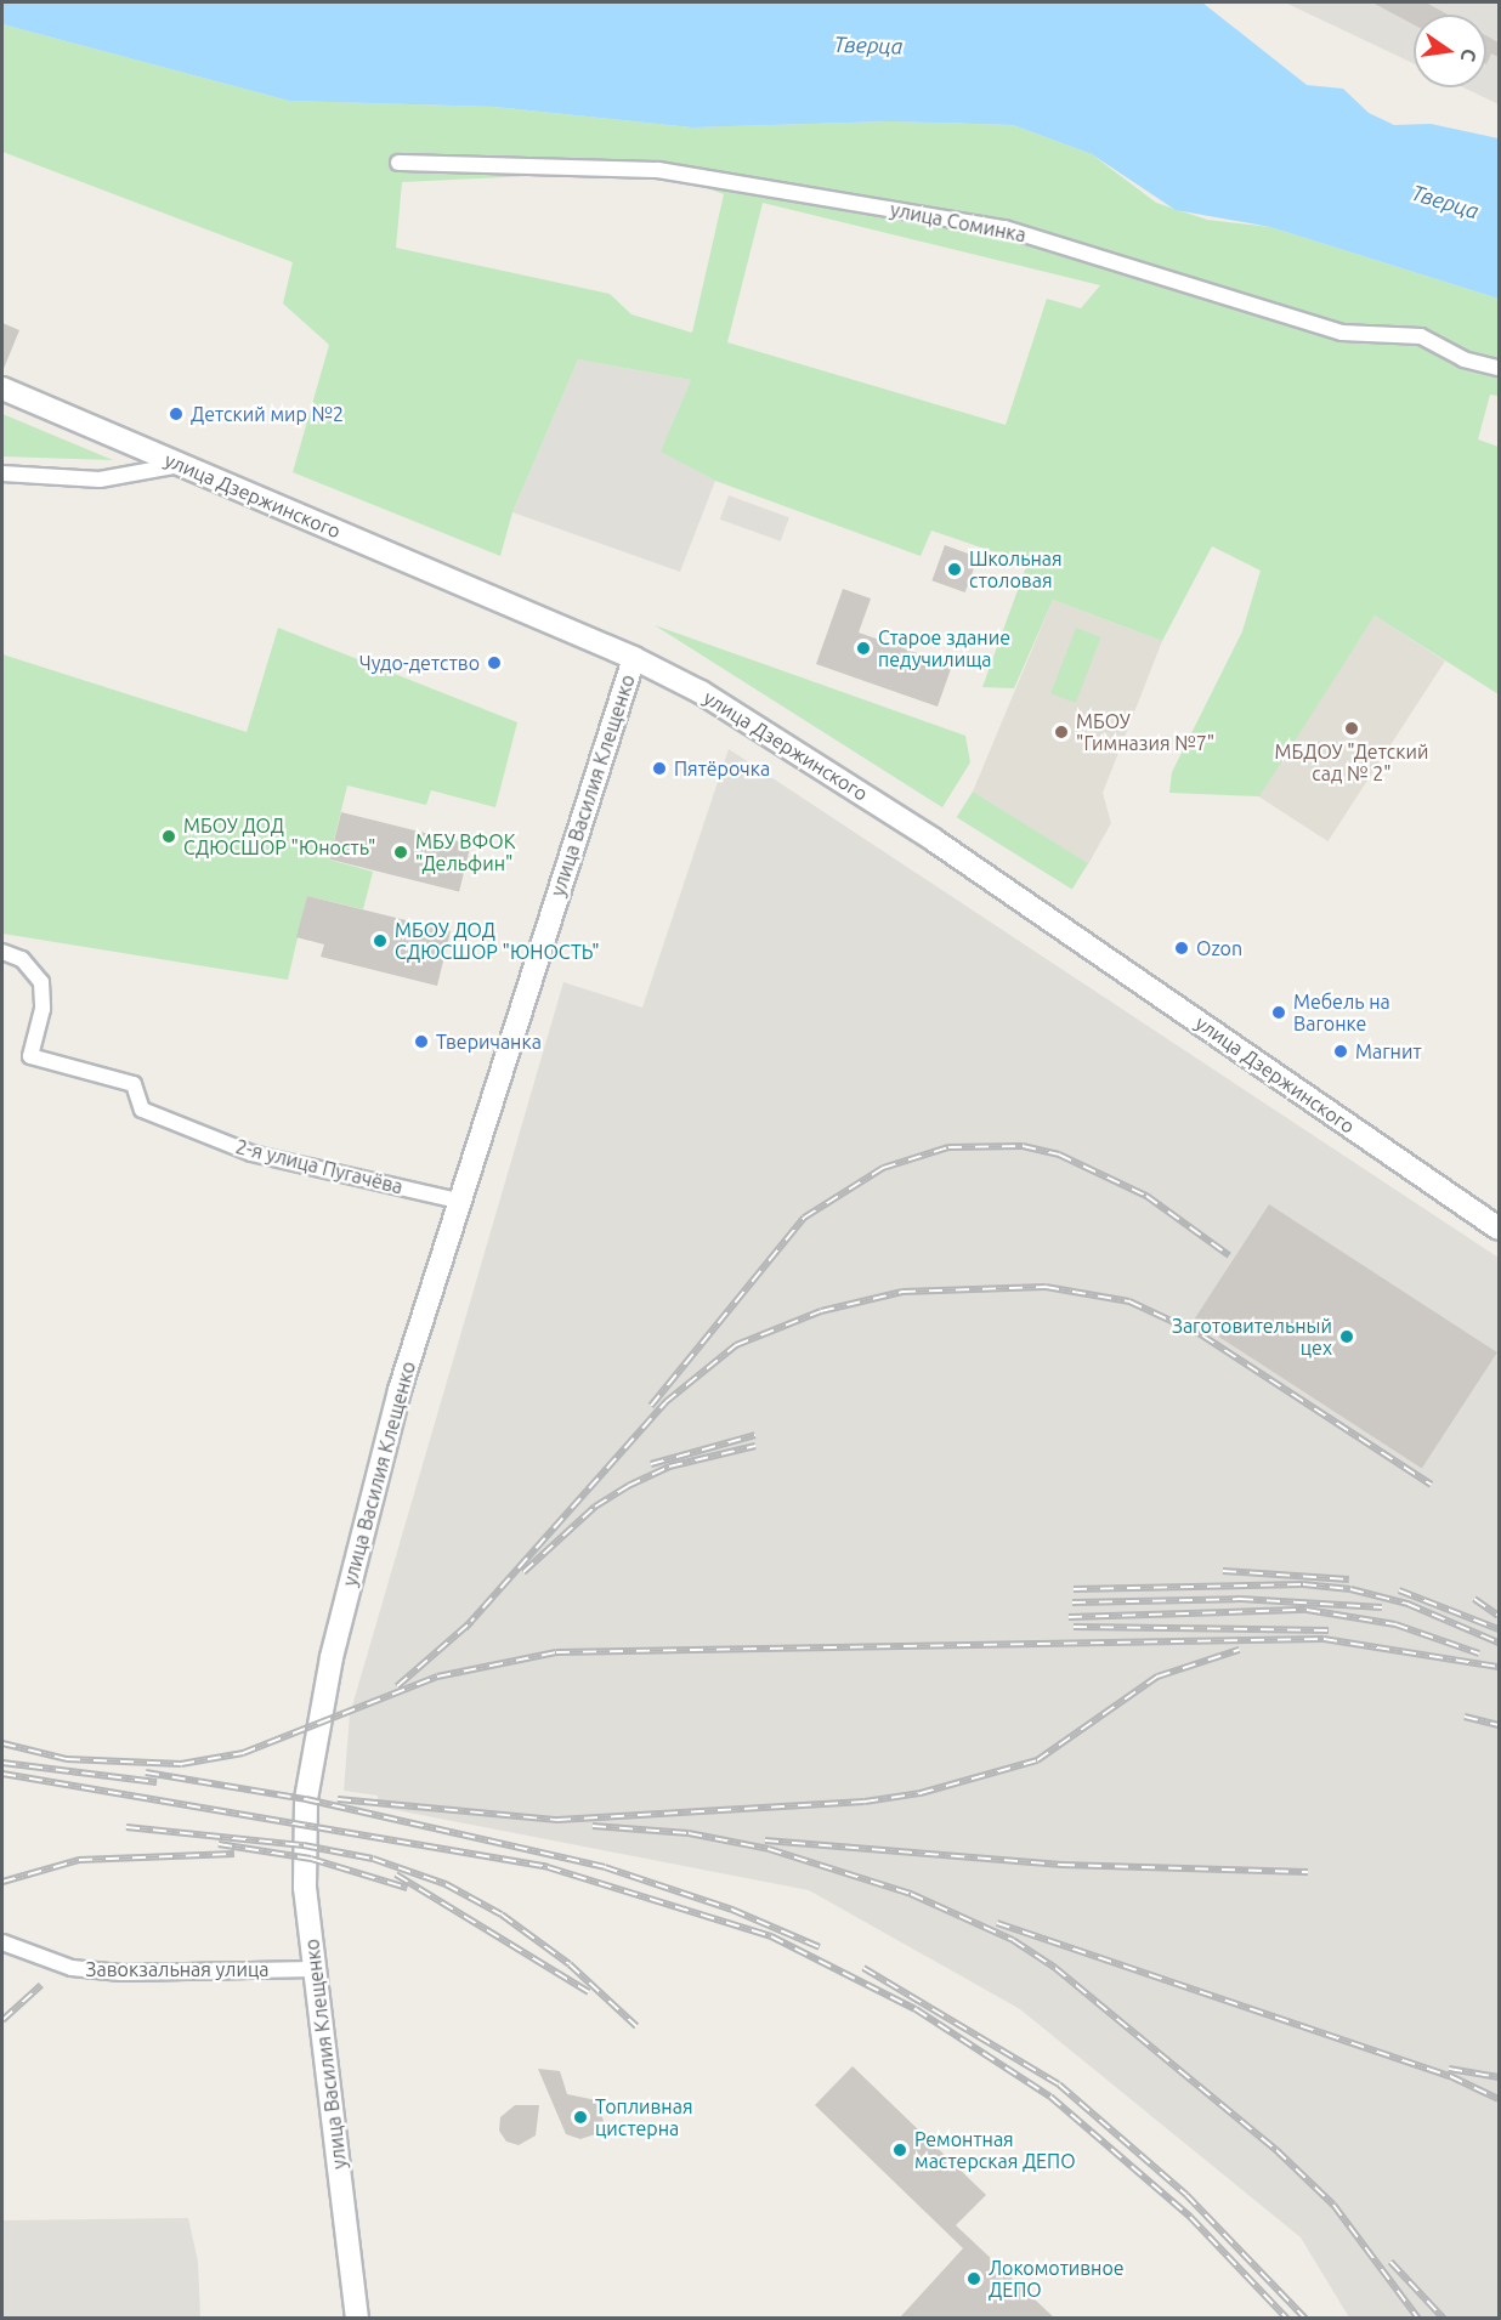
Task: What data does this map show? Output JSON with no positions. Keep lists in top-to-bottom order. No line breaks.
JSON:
{"streets":{"main road":["улица Дзержинского","улица Василия Клещенко"],"street":["улица Соминка","2-я улица Пугачёва","Завокзальная улица"]},"crossings":[["улица Дзержинского","улица Василия Клещенко"],["улица Василия Клещенко","2-я улица Пугачёва"],["улица Василия Клещенко","Завокзальная улица"]],"water":["Тверца"],"places":["Детский мир №2","Школьная столовая","Старое здание педучилища","Чудо-детство","МБДОУ \"Детский сад № 2\"","МБОУ \"Гимназия №7\"","Пятёрочка","МБОУ ДОД СДЮСШОР \"Юность\"","МБУ ВФОК \"Дельфин\"","МБОУ ДОД СДЮСШОР \"ЮНОСТЬ\"","Ozon","Мебель на Вагонке","Тверичанка","Магнит","Заготовительный цех","Топливная цистерна","Ремонтная мастерская ДЕПО","Локомотивное ДЕПО"],"north":"right"}
